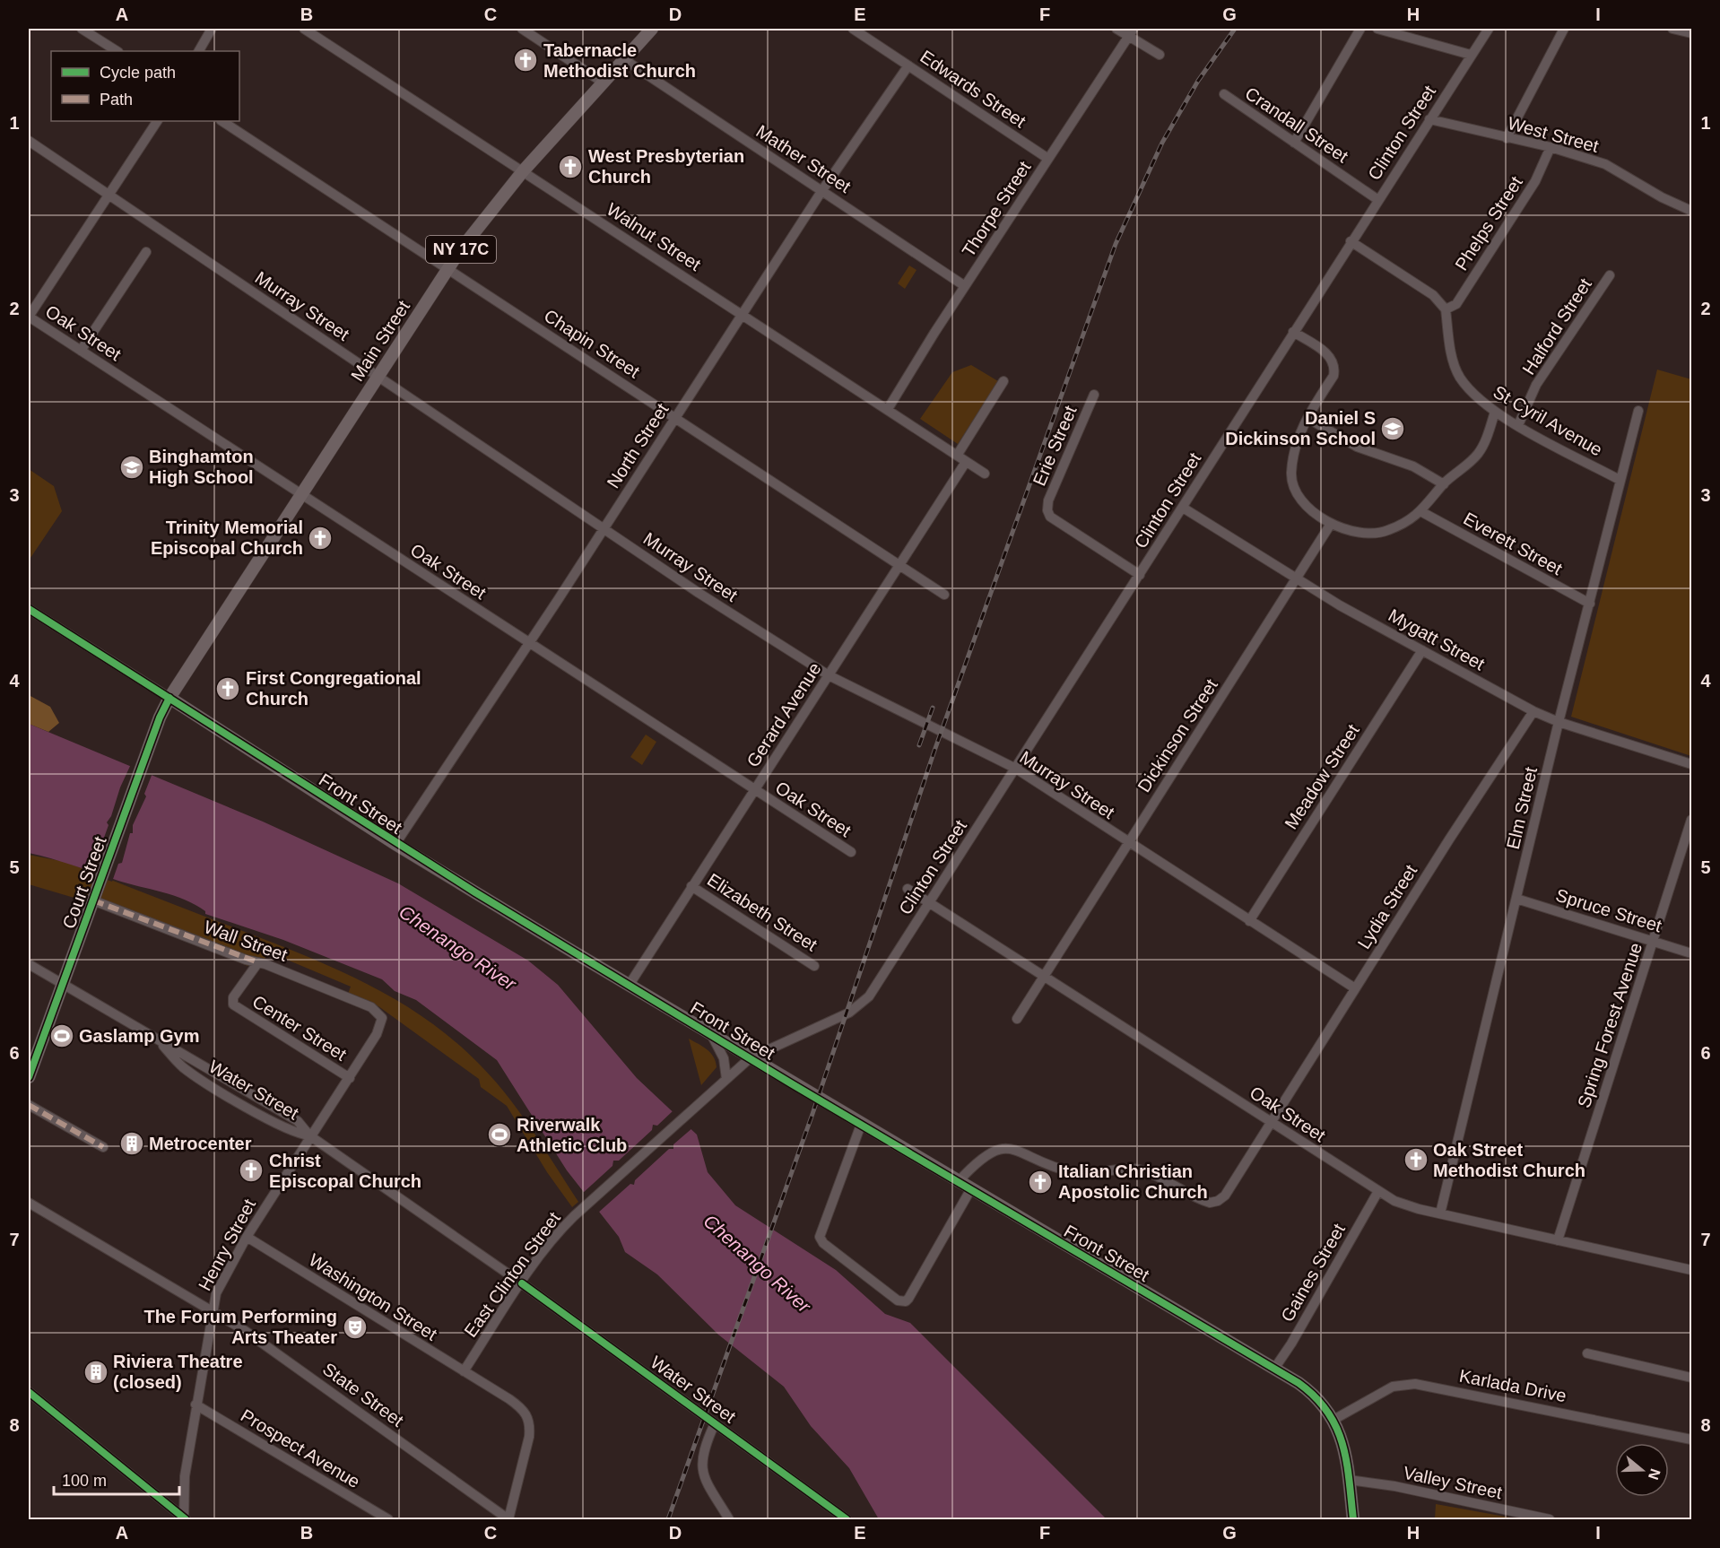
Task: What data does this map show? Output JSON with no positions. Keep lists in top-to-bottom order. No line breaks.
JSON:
{"streets":{"main road":["NY 17C","Main Street","Front Street","Court Street"],"street":["Edwards Street","Crandall Street","Clinton Street","West Street","Mather Street","Thorpe Street","Phelps Street","Walnut Street","Murray Street","Halford Street","Oak Street","Chapin Street","St Cyril Avenue","North Street","Erie Street","Everett Street","Mygatt Street","Gerard Avenue","Dickinson Street","Meadow Street","Elm Street","Lydia Street","Spruce Street","Elizabeth Street","Wall Street","Spring Forest Avenue","Center Street","Water Street","Henry Street","Gaines Street","East Clinton Street","Washington Street","Karlada Drive","State Street","Prospect Avenue","Valley Street"]},"crossings":[["Edwards Street","Thorpe Street"],["Edwards Street","North Street"],["Crandall Street","Clinton Street"],["Clinton Street","West Street"],["Clinton Street","Murray Street"],["Clinton Street","Oak Street"],["Clinton Street","Erie Street"],["Clinton Street","Mygatt Street"],["Clinton Street","East Clinton Street"],["West Street","Phelps Street"],["Mather Street","Thorpe Street"],["Mather Street","Main Street"],["Mather Street","North Street"],["Thorpe Street","Walnut Street"],["Phelps Street","St Cyril Avenue"],["Walnut Street","Main Street"],["Walnut Street","North Street"],["Walnut Street","Gerard Avenue"],["Murray Street","Main Street"],["Murray Street","North Street"],["Murray Street","Gerard Avenue"],["Murray Street","Dickinson Street"],["Murray Street","Meadow Street"],["Murray Street","Lydia Street"],["Halford Street","St Cyril Avenue"],["Oak Street","Main Street"],["Oak Street","North Street"],["Oak Street","Gerard Avenue"],["Oak Street","Dickinson Street"],["Oak Street","Elm Street"],["Oak Street","Lydia Street"],["Oak Street","Spring Forest Avenue"],["Oak Street","Gaines Street"],["Main Street","Chapin Street"],["Main Street","Front Street"],["Main Street","Court Street"],["Chapin Street","North Street"],["Chapin Street","Gerard Avenue"],["St Cyril Avenue","Elm Street"],["North Street","Front Street"],["Everett Street","Elm Street"],["Mygatt Street","Dickinson Street"],["Mygatt Street","Meadow Street"],["Mygatt Street","Elm Street"],["Mygatt Street","Lydia Street"],["Gerard Avenue","Front Street"],["Gerard Avenue","Elizabeth Street"],["Front Street","Court Street"],["Front Street","Lydia Street"],["Front Street","Gaines Street"],["Front Street","East Clinton Street"],["Front Street","Karlada Drive"],["Front Street","Valley Street"],["Elm Street","Spruce Street"],["Court Street","Wall Street"],["Court Street","Water Street"],["Spruce Street","Spring Forest Avenue"],["Wall Street","Center Street"],["Wall Street","Henry Street"],["Center Street","Henry Street"],["Water Street","Henry Street"],["Water Street","East Clinton Street"],["Henry Street","Washington Street"],["Henry Street","State Street"],["Henry Street","Prospect Avenue"],["East Clinton Street","Washington Street"],["Washington Street","State Street"]],"water":["Chenango River"],"places":{"church":["Tabernacle Methodist Church","West Presbyterian Church","Trinity Memorial Episcopal Church","First Congregational Church","Oak Street Methodist Church","Christ Episcopal Church","Italian Christian Apostolic Church"],"school or university":["Daniel S Dickinson School","Binghamton High School"],"sports":["Gaslamp Gym","Riverwalk Athletic Club"],"building":["Metrocenter","Riviera Theatre (closed)"],"theatre":["The Forum Performing Arts Theater"]},"legend":["Cycle path","Path"],"scale_bar":"100 m","north":"right","grid":{"columns":["A","B","C","D","E","F","G","H","I"],"rows":["1","2","3","4","5","6","7","8"]}}
